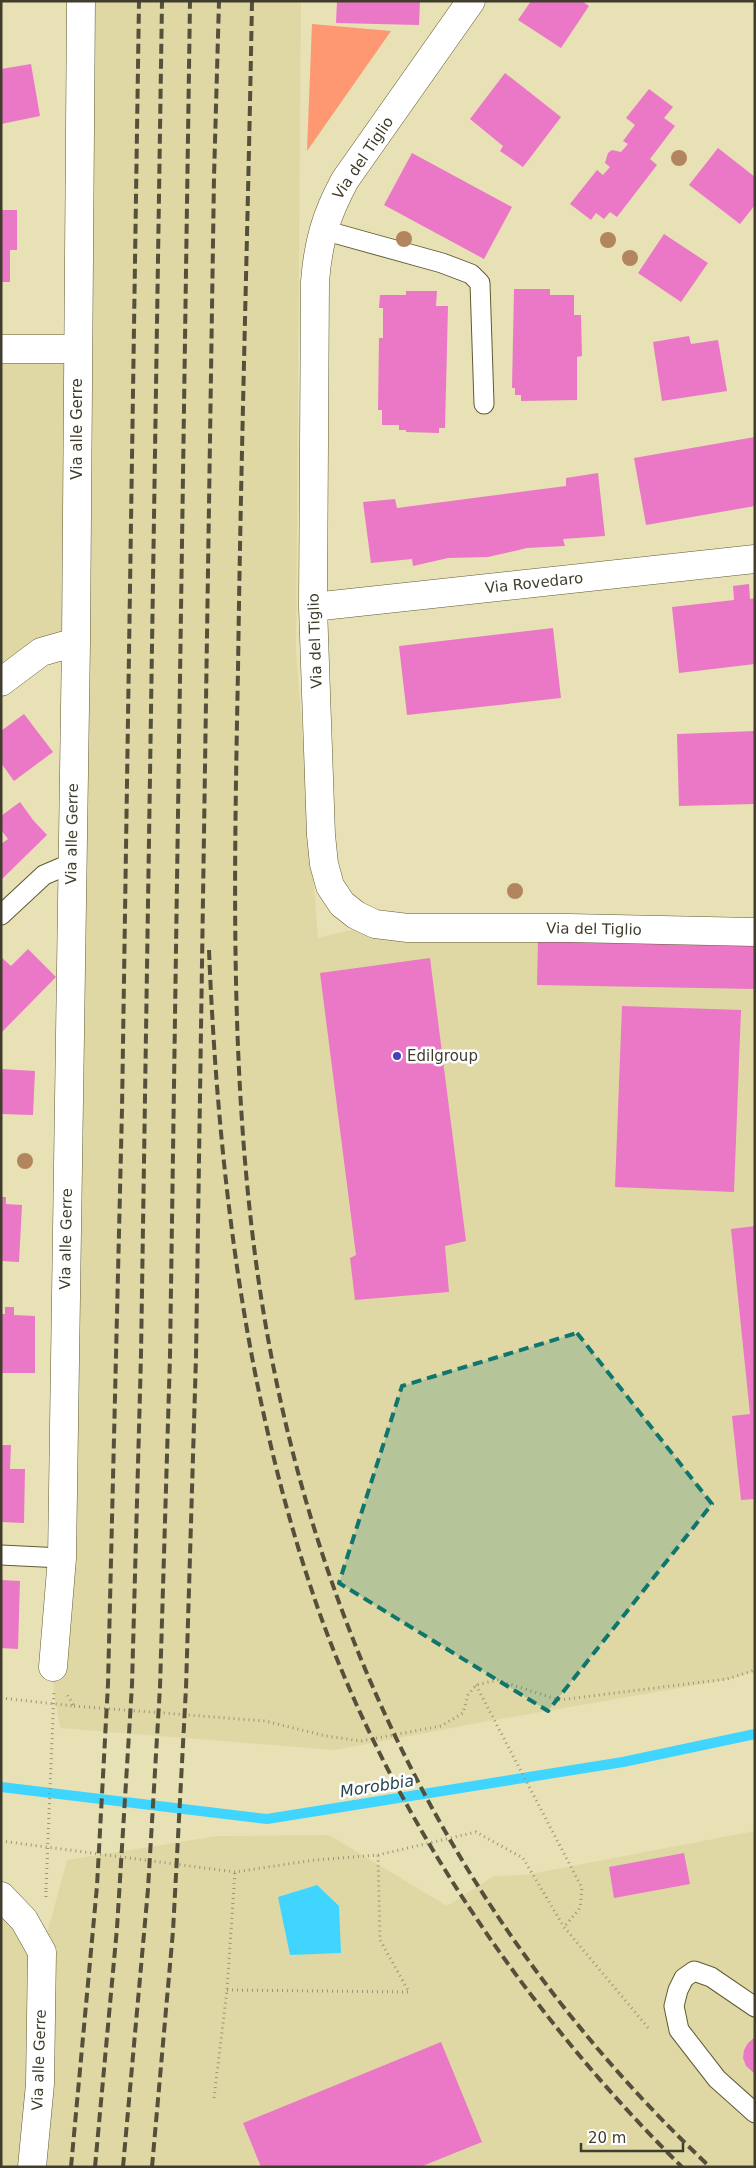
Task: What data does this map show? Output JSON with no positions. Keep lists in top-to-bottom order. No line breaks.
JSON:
{"streets":{"street":["Via del Tiglio","Via alle Gerre","Via Rovedaro"]},"crossings":[["Via del Tiglio","Via Rovedaro"]],"water":["Morobbia"],"places":["Edilgroup"],"scale_bar":"20 m"}
